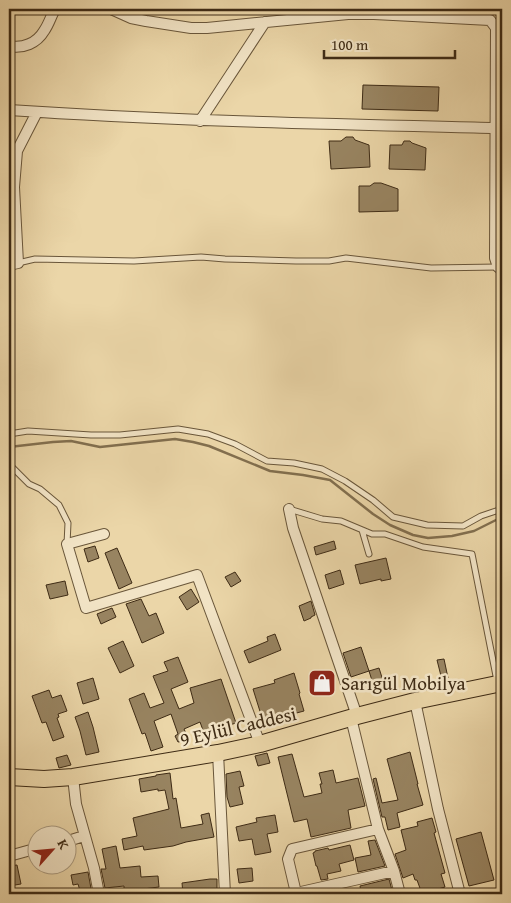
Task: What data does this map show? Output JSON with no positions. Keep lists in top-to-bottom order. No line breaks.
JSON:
{"streets":{"main road":["9 Eylül Caddesi"]},"places":{"shop":["Sarıgül Mobilya"]},"scale_bar":"100 m","north":"top right"}
